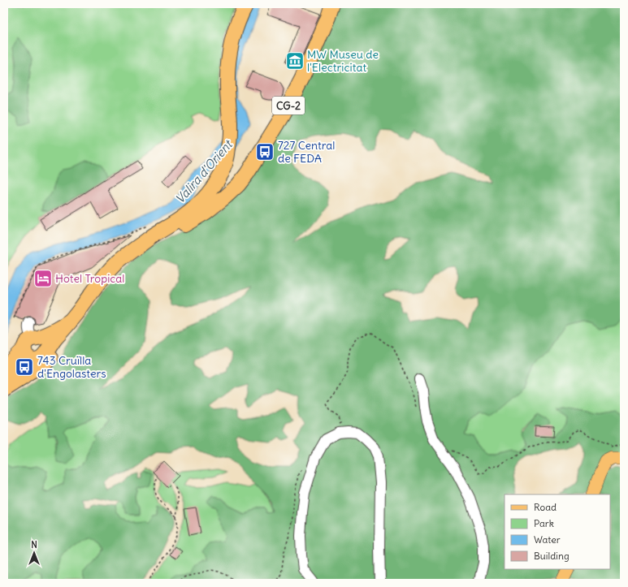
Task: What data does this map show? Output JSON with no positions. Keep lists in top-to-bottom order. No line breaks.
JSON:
{"streets":{"highway":["CG-2"]},"water":["Valira d'Orient"],"places":{"museum":["MW Museu de l'Electricitat"],"bus stop":["727 Central de FEDA","743 Cruïlla d'Engolasters"],"hotel":["Hotel Tropical"]},"legend":["Road","Park","Water","Building"],"north":"top"}
